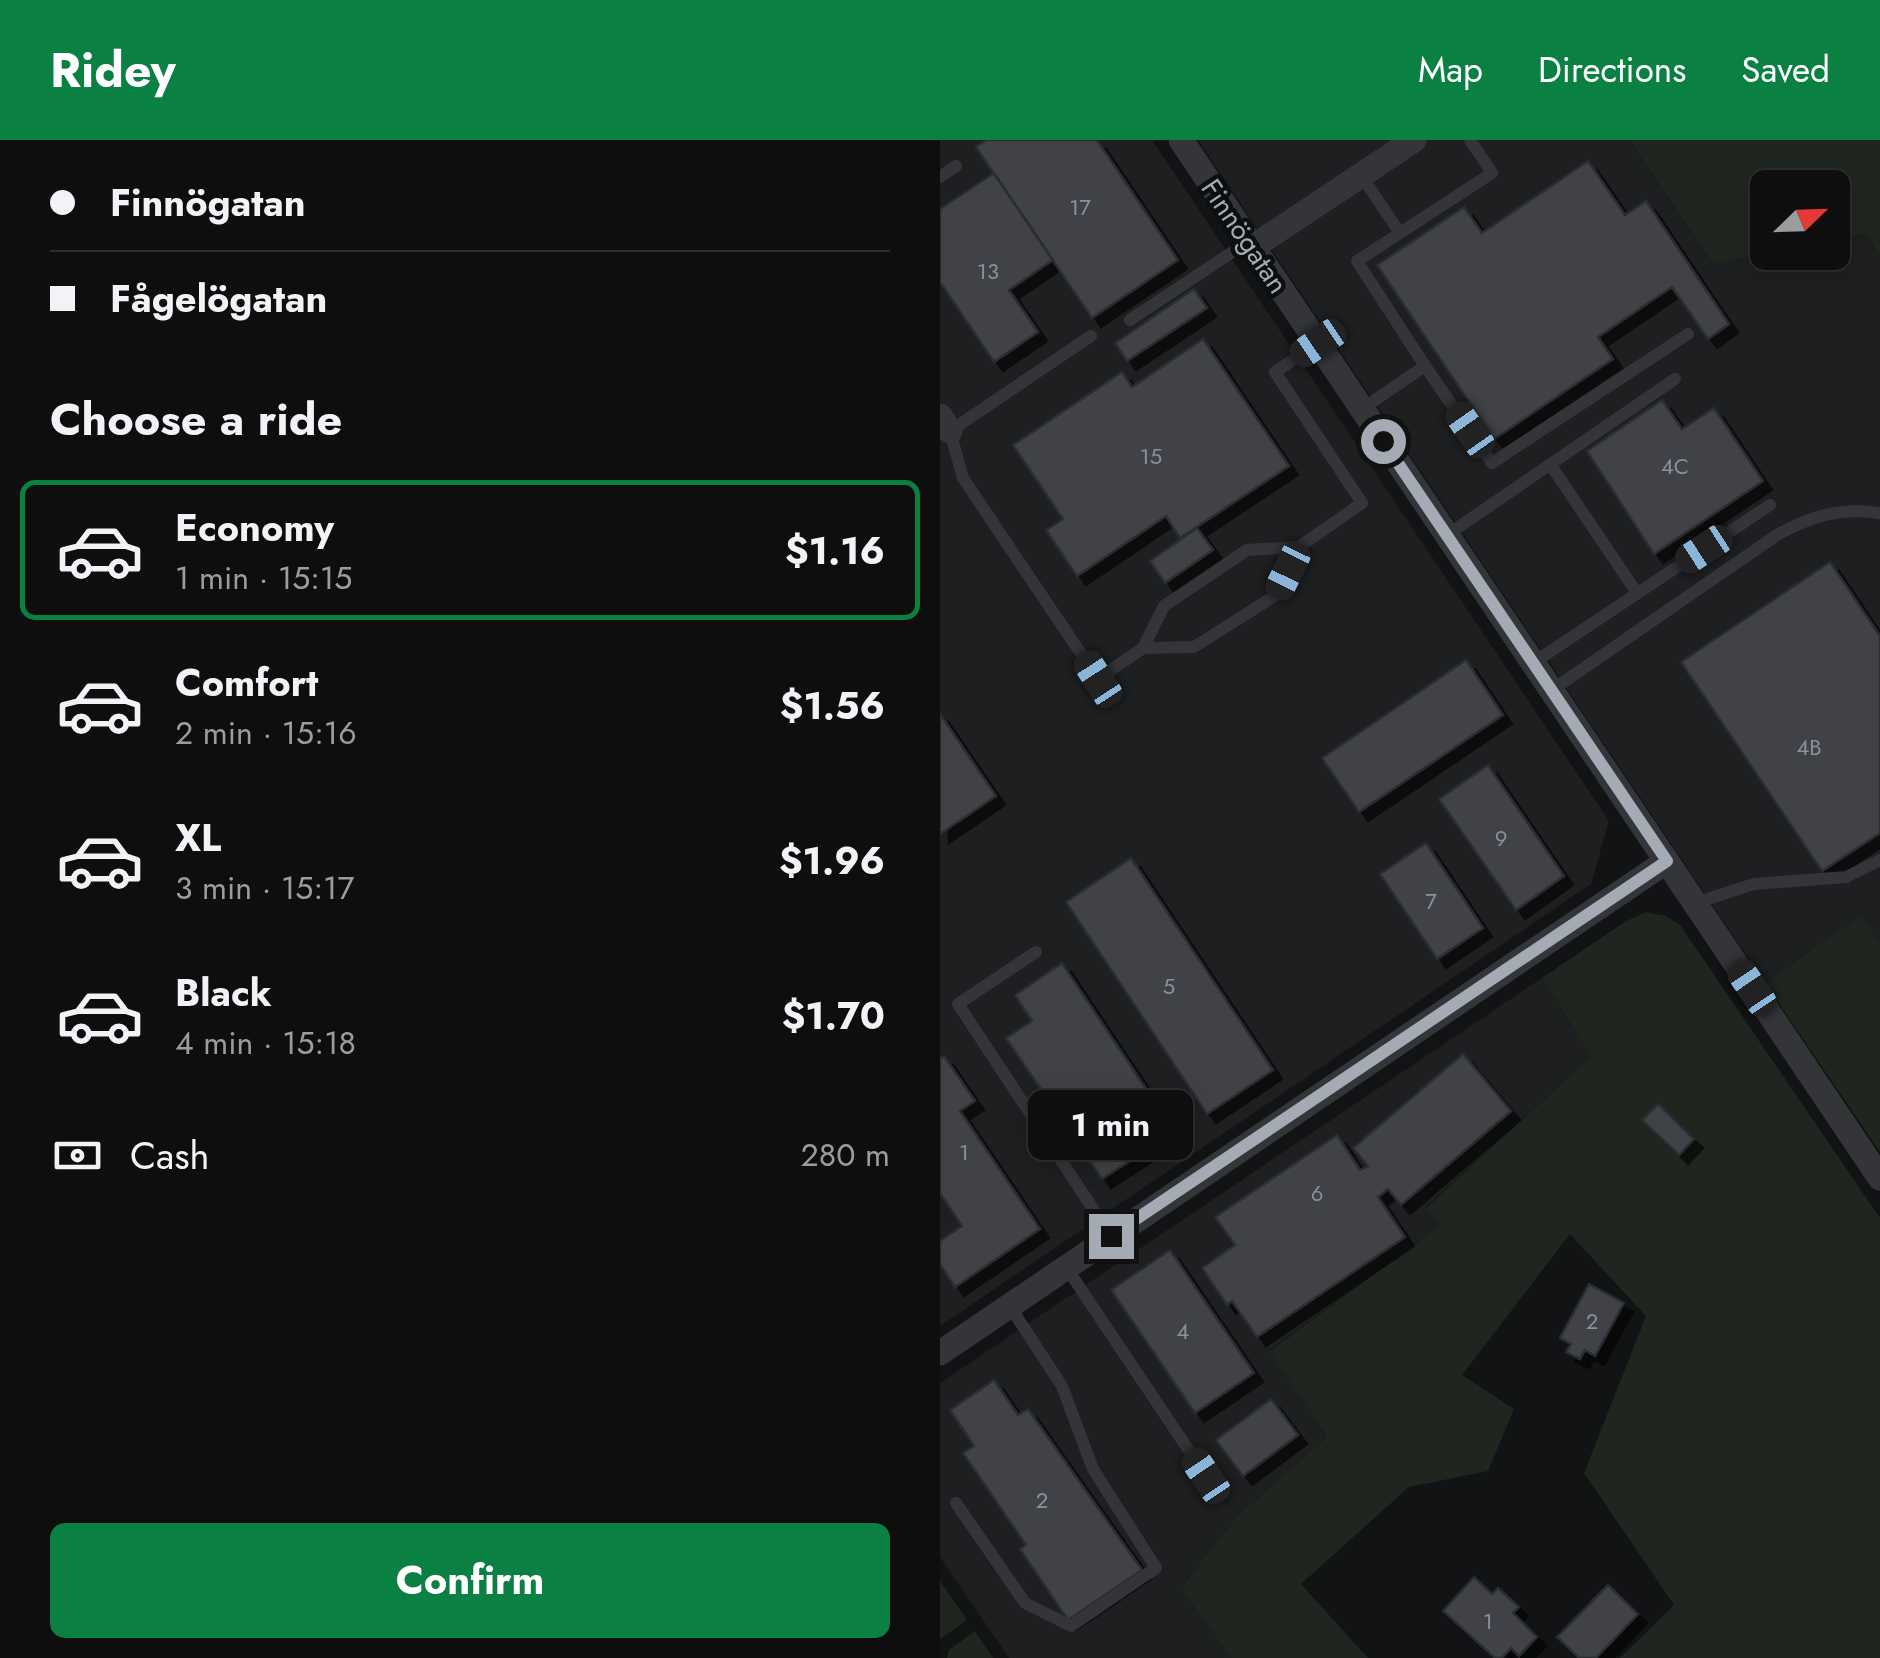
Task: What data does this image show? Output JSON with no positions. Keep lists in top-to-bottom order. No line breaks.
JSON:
{"streets":{"street":["Finnögatan"]},"house_numbers":["17","13","15","4C","4B","9","7","5","1","6","2","4","2","1"],"north":"top right","page":{"header":"Ridey","nav":["Map","Directions","Saved"],"banner":["Finnögatan","Fågelögatan"],"heading":"Choose a ride","list":[{"name":"Economy","note":"1 min · 15:15","value":"$1.16"},{"name":"Comfort","note":"2 min · 15:16","value":"$1.56"},{"name":"XL","note":"3 min · 15:17","value":"$1.96"},{"name":"Black","note":"4 min · 15:18","value":"$1.70"}],"bubble":"1 min","pay":["Cash","280 m"],"buttons":"Confirm"}}
